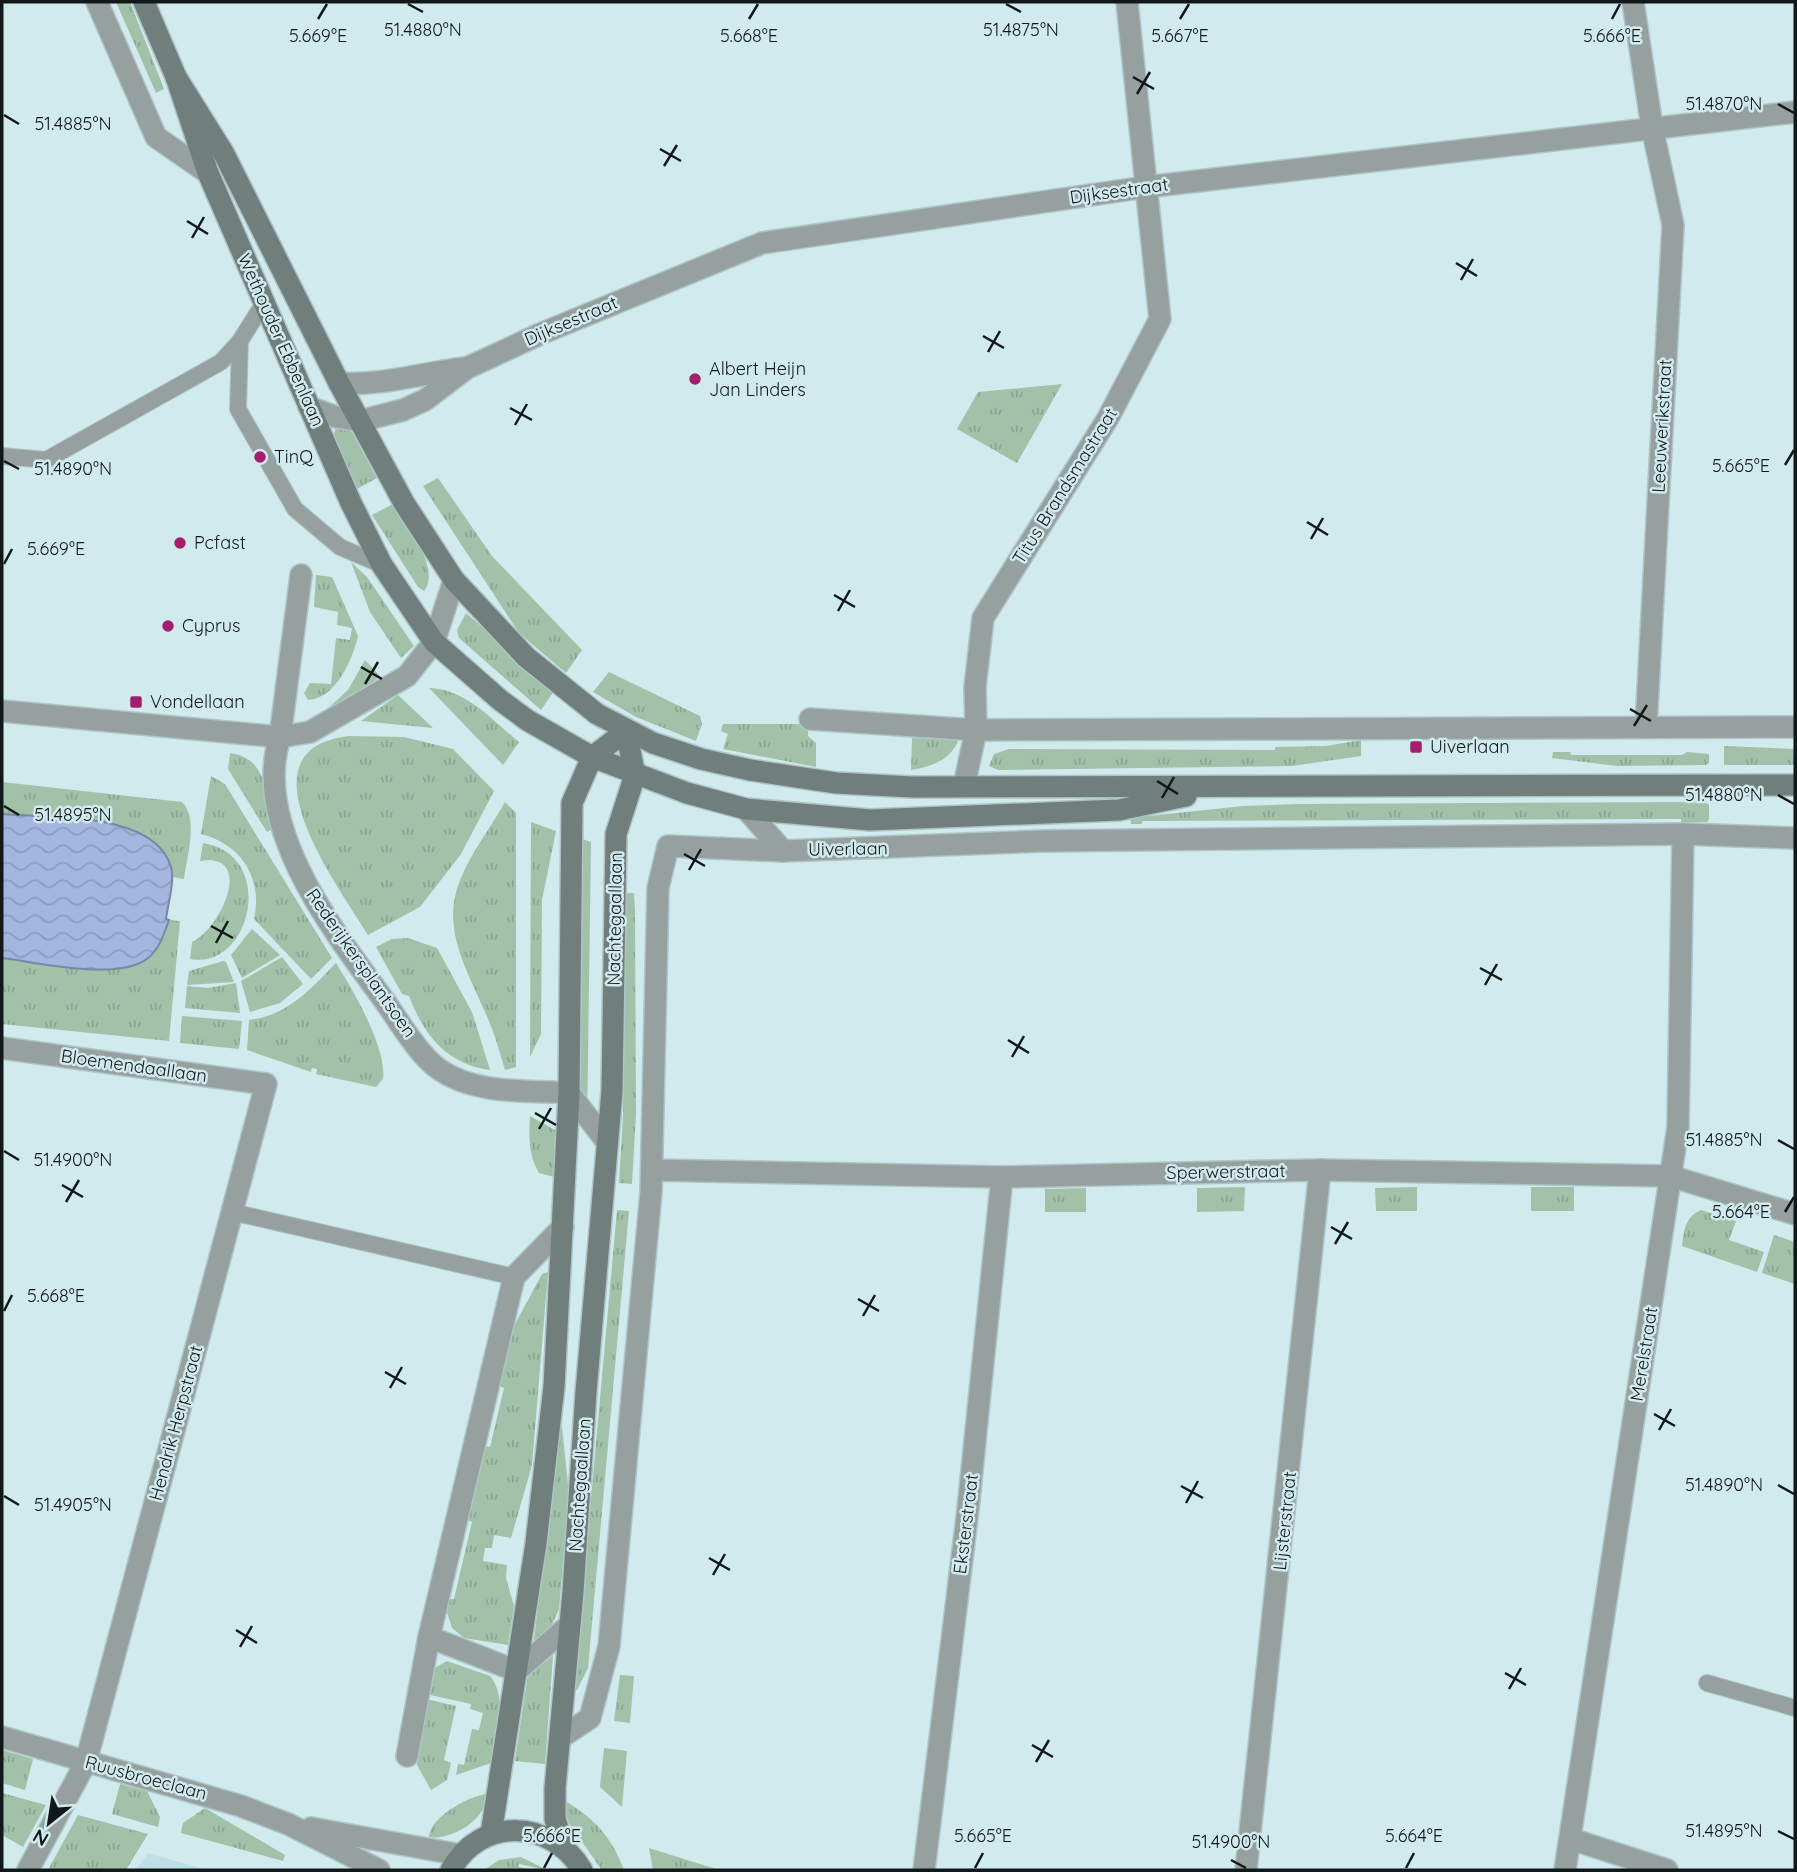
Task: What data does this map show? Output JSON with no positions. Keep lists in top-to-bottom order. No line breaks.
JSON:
{"streets":{"main road":["Wethouder Ebbenlaan","Uiverlaan","Nachtegaallaan"],"street":["Dijksestraat","Leeuwerikstraat","Titus Brandsmastraat","Rederijkersplantsoen","Bloemendaallaan","Sperwerstraat","Merelstraat","Hendrik Herpstraat","Lijsterstraat","Eksterstraat","Ruusbroeclaan"]},"crossings":[["Dijksestraat","Wethouder Ebbenlaan"],["Dijksestraat","Leeuwerikstraat"],["Dijksestraat","Titus Brandsmastraat"],["Wethouder Ebbenlaan","Uiverlaan"],["Wethouder Ebbenlaan","Nachtegaallaan"],["Titus Brandsmastraat","Uiverlaan"],["Uiverlaan","Nachtegaallaan"],["Uiverlaan","Sperwerstraat"],["Uiverlaan","Merelstraat"],["Nachtegaallaan","Rederijkersplantsoen"],["Bloemendaallaan","Hendrik Herpstraat"],["Sperwerstraat","Merelstraat"],["Sperwerstraat","Lijsterstraat"],["Sperwerstraat","Eksterstraat"],["Hendrik Herpstraat","Ruusbroeclaan"]],"places":{"other":["Albert Heijn Jan Linders","TinQ","Pcfast","Cyprus"],"transit":["Vondellaan","Uiverlaan"]},"north":"bottom left","coordinates":["51.4880°N","51.4875°N","5.668°E","5.667°E","5.669°E","5.666°E","51.4870°N","51.4885°N","5.665°E","51.4890°N","51.4895°N","51.4900°N","5.664°E","51.4905°N"]}
